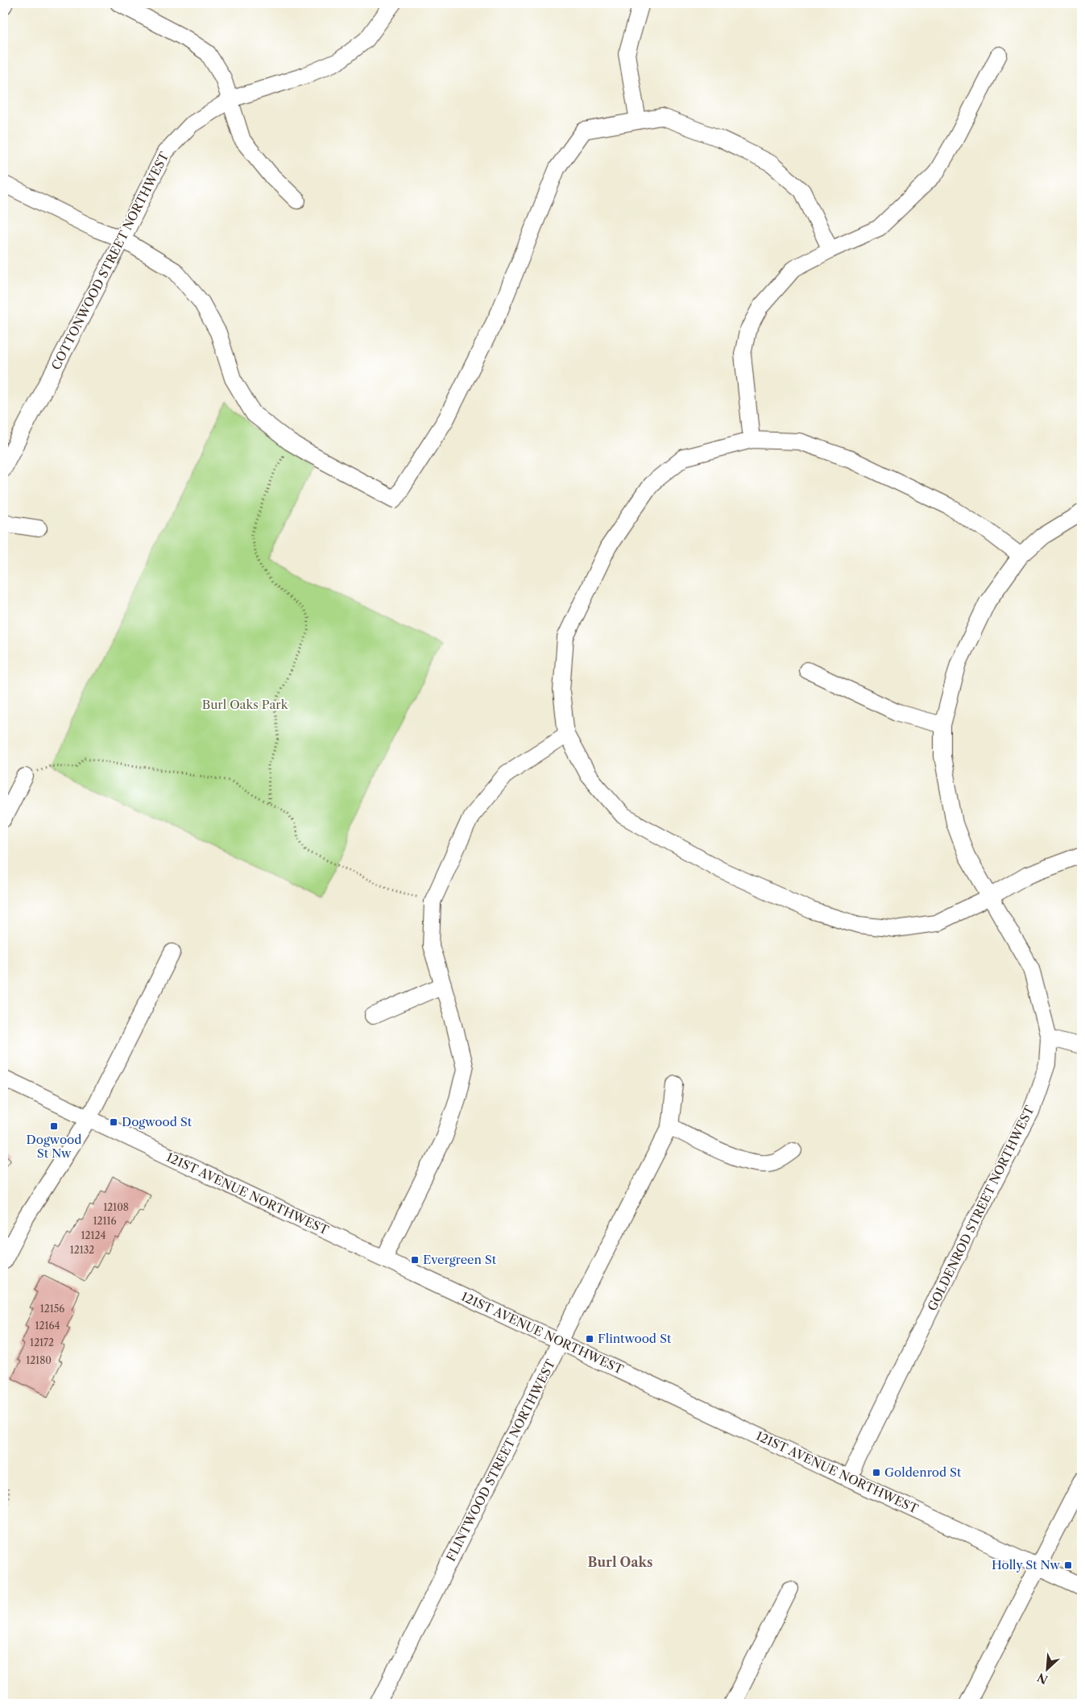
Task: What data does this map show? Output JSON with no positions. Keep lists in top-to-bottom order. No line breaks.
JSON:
{"streets":{"street":["COTTONWOOD STREET NORTHWEST","121ST AVENUE NORTHWEST","GOLDENROD STREET NORTHWEST","FLINTWOOD STREET NORTHWEST"]},"crossings":[["121ST AVENUE NORTHWEST","GOLDENROD STREET NORTHWEST"],["121ST AVENUE NORTHWEST","FLINTWOOD STREET NORTHWEST"]],"districts":["Burl Oaks"],"parks":["Burl Oaks Park"],"places":{"transit":["Dogwood St","Dogwood St Nw","Evergreen St","Flintwood St","Goldenrod St","Holly St Nw"]},"house_numbers":["12108","12116","12124","12132","12156","12164","12172","12180"],"north":"bottom left"}
